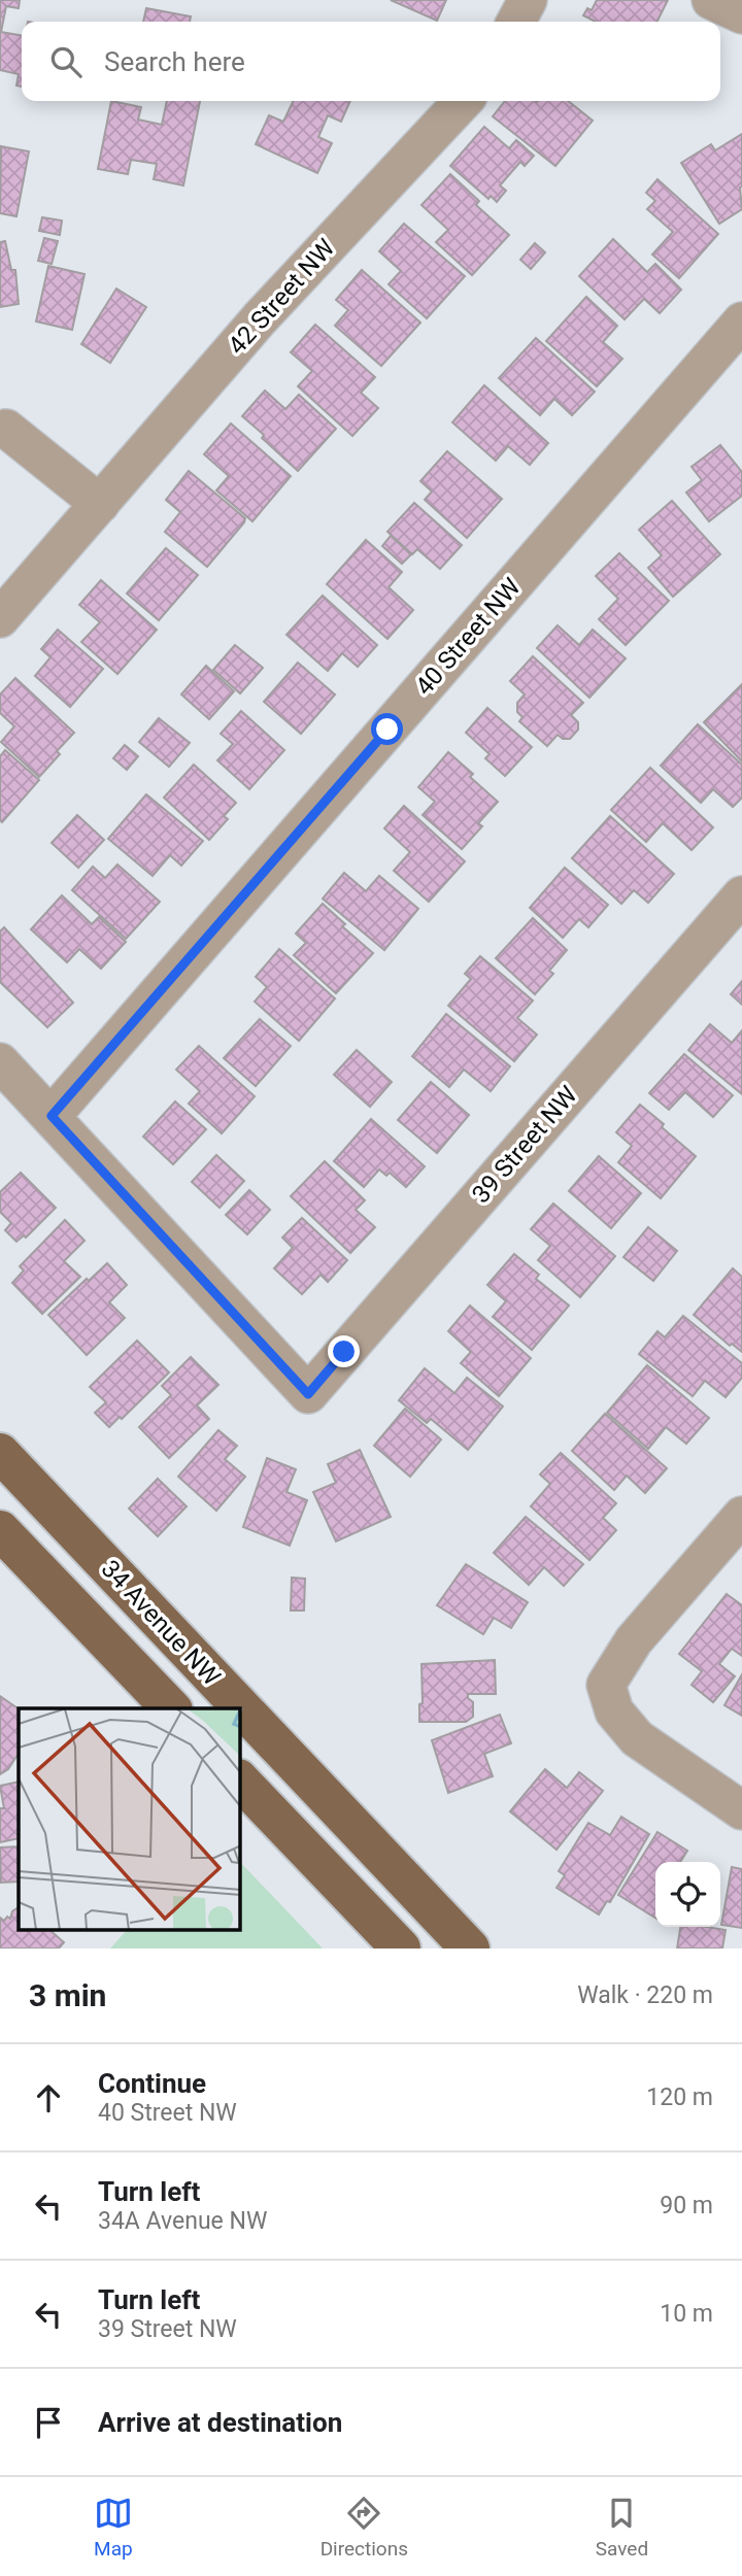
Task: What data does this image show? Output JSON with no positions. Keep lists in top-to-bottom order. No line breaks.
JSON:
{"streets":{"main road":["34 Avenue NW"],"street":["42 Street NW","40 Street NW","39 Street NW"]},"crossings":[["40 Street NW","39 Street NW"]],"page":{"search":"Search here","heading":["3 min","Walk · 220 m"],"list":[["Continue","40 Street NW","120 m"],["Turn left","34A Avenue NW","90 m"],["Turn left","39 Street NW","10 m"],"Arrive at destination"],"nav":["Map","Directions","Saved"]}}
